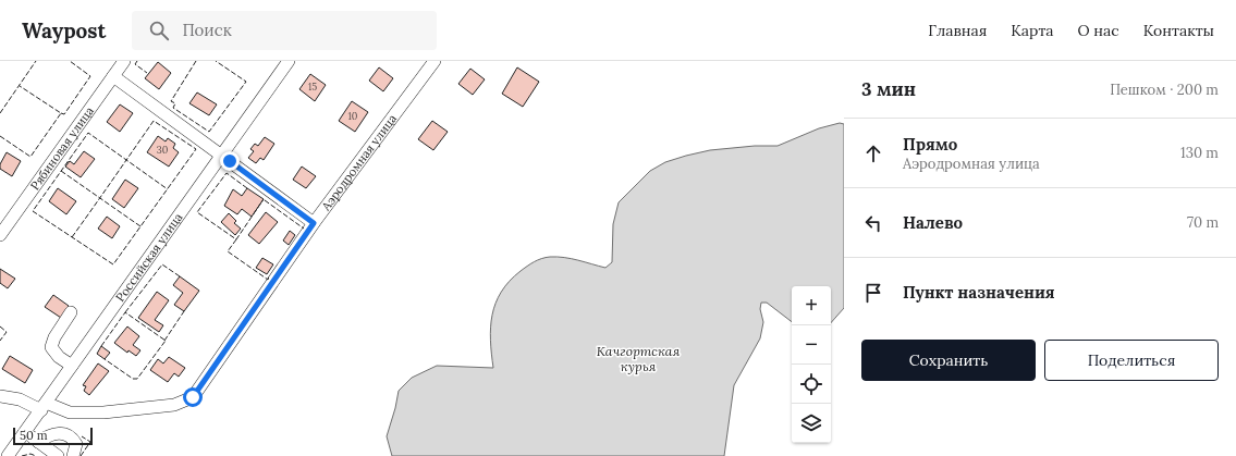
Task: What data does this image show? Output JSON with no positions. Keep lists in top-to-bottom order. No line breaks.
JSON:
{"streets":{"street":["Рябиновая улица","Аэродромная улица","Российская улица"]},"crossings":[["Аэродромная улица","Российская улица"]],"water":["Качгортская курья"],"house_numbers":["15","10","30"],"scale_bar":"50 m","page":{"header":"Waypost","search":"Поиск","nav":["Главная","Карта","О нас","Контакты"],"heading":["3 мин","Пешком · 200 m"],"list":[["Прямо","Аэродромная улица","130 m"],["Налево","70 m"],"Пункт назначения"],"map_buttons":["+","−"],"buttons":["Сохранить","Поделиться"],"scale":"50 m"}}
